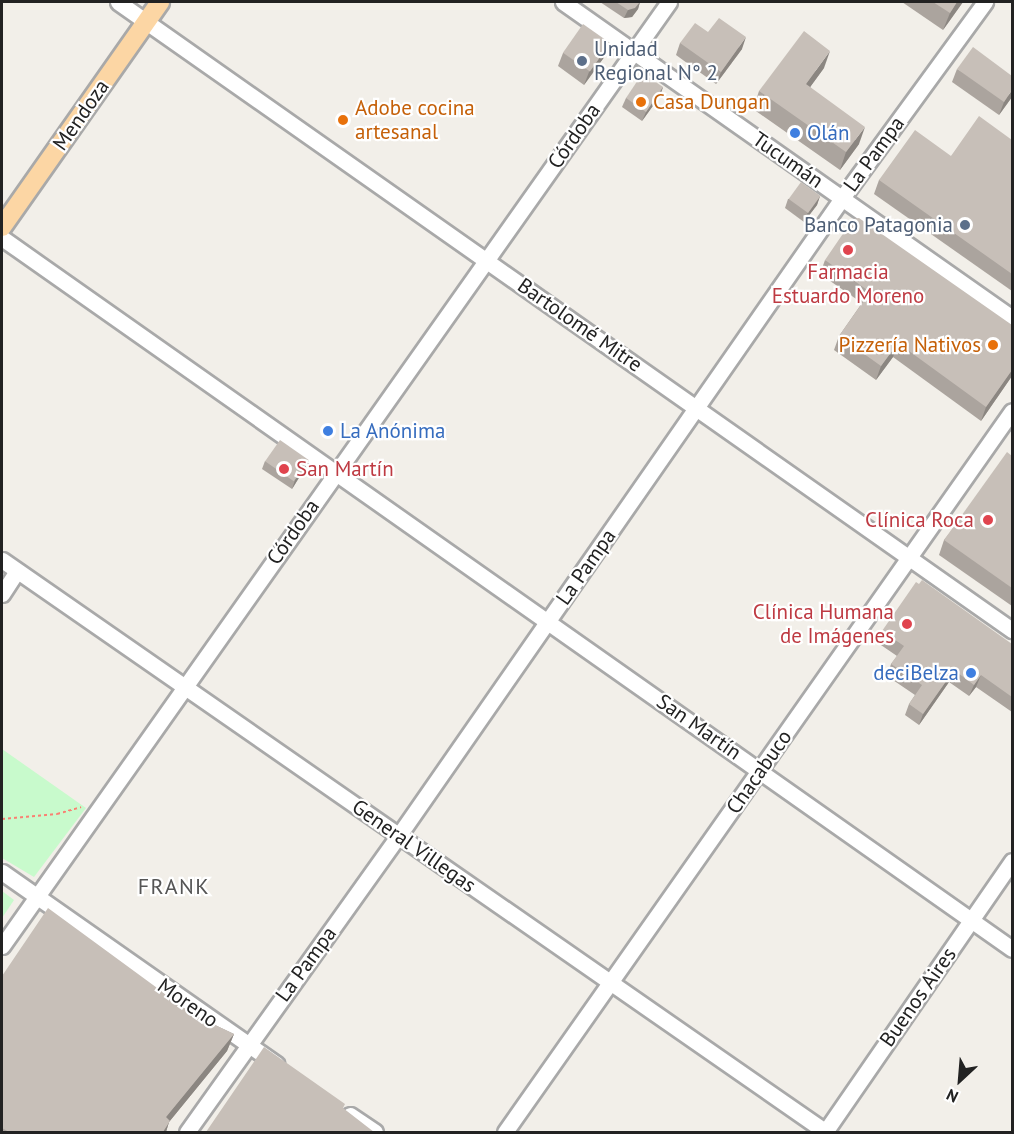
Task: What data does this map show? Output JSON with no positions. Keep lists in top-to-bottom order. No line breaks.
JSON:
{"streets":{"main road":["Mendoza"],"street":["Córdoba","La Pampa","Tucumán","Bartolomé Mitre","San Martín","Chacabuco","General Villegas","Buenos Aires","Moreno"]},"crossings":[["Mendoza","Bartolomé Mitre"],["Córdoba","Tucumán"],["Córdoba","Bartolomé Mitre"],["Córdoba","San Martín"],["Córdoba","General Villegas"],["Córdoba","Moreno"],["La Pampa","Tucumán"],["La Pampa","Bartolomé Mitre"],["La Pampa","San Martín"],["La Pampa","General Villegas"],["La Pampa","Moreno"],["Bartolomé Mitre","Chacabuco"],["San Martín","Chacabuco"],["San Martín","Buenos Aires"],["Chacabuco","General Villegas"],["General Villegas","Buenos Aires"]],"districts":["FRANK"],"places":["Unidad Regional N° 2","Casa Dungan","Adobe cocina artesanal","Olán","Banco Patagonia","Farmacia Estuardo Moreno","Pizzería Nativos","La Anónima","San Martín","Clínica Roca","Clínica Humana de Imágenes","deciBelza"],"north":"bottom left"}
